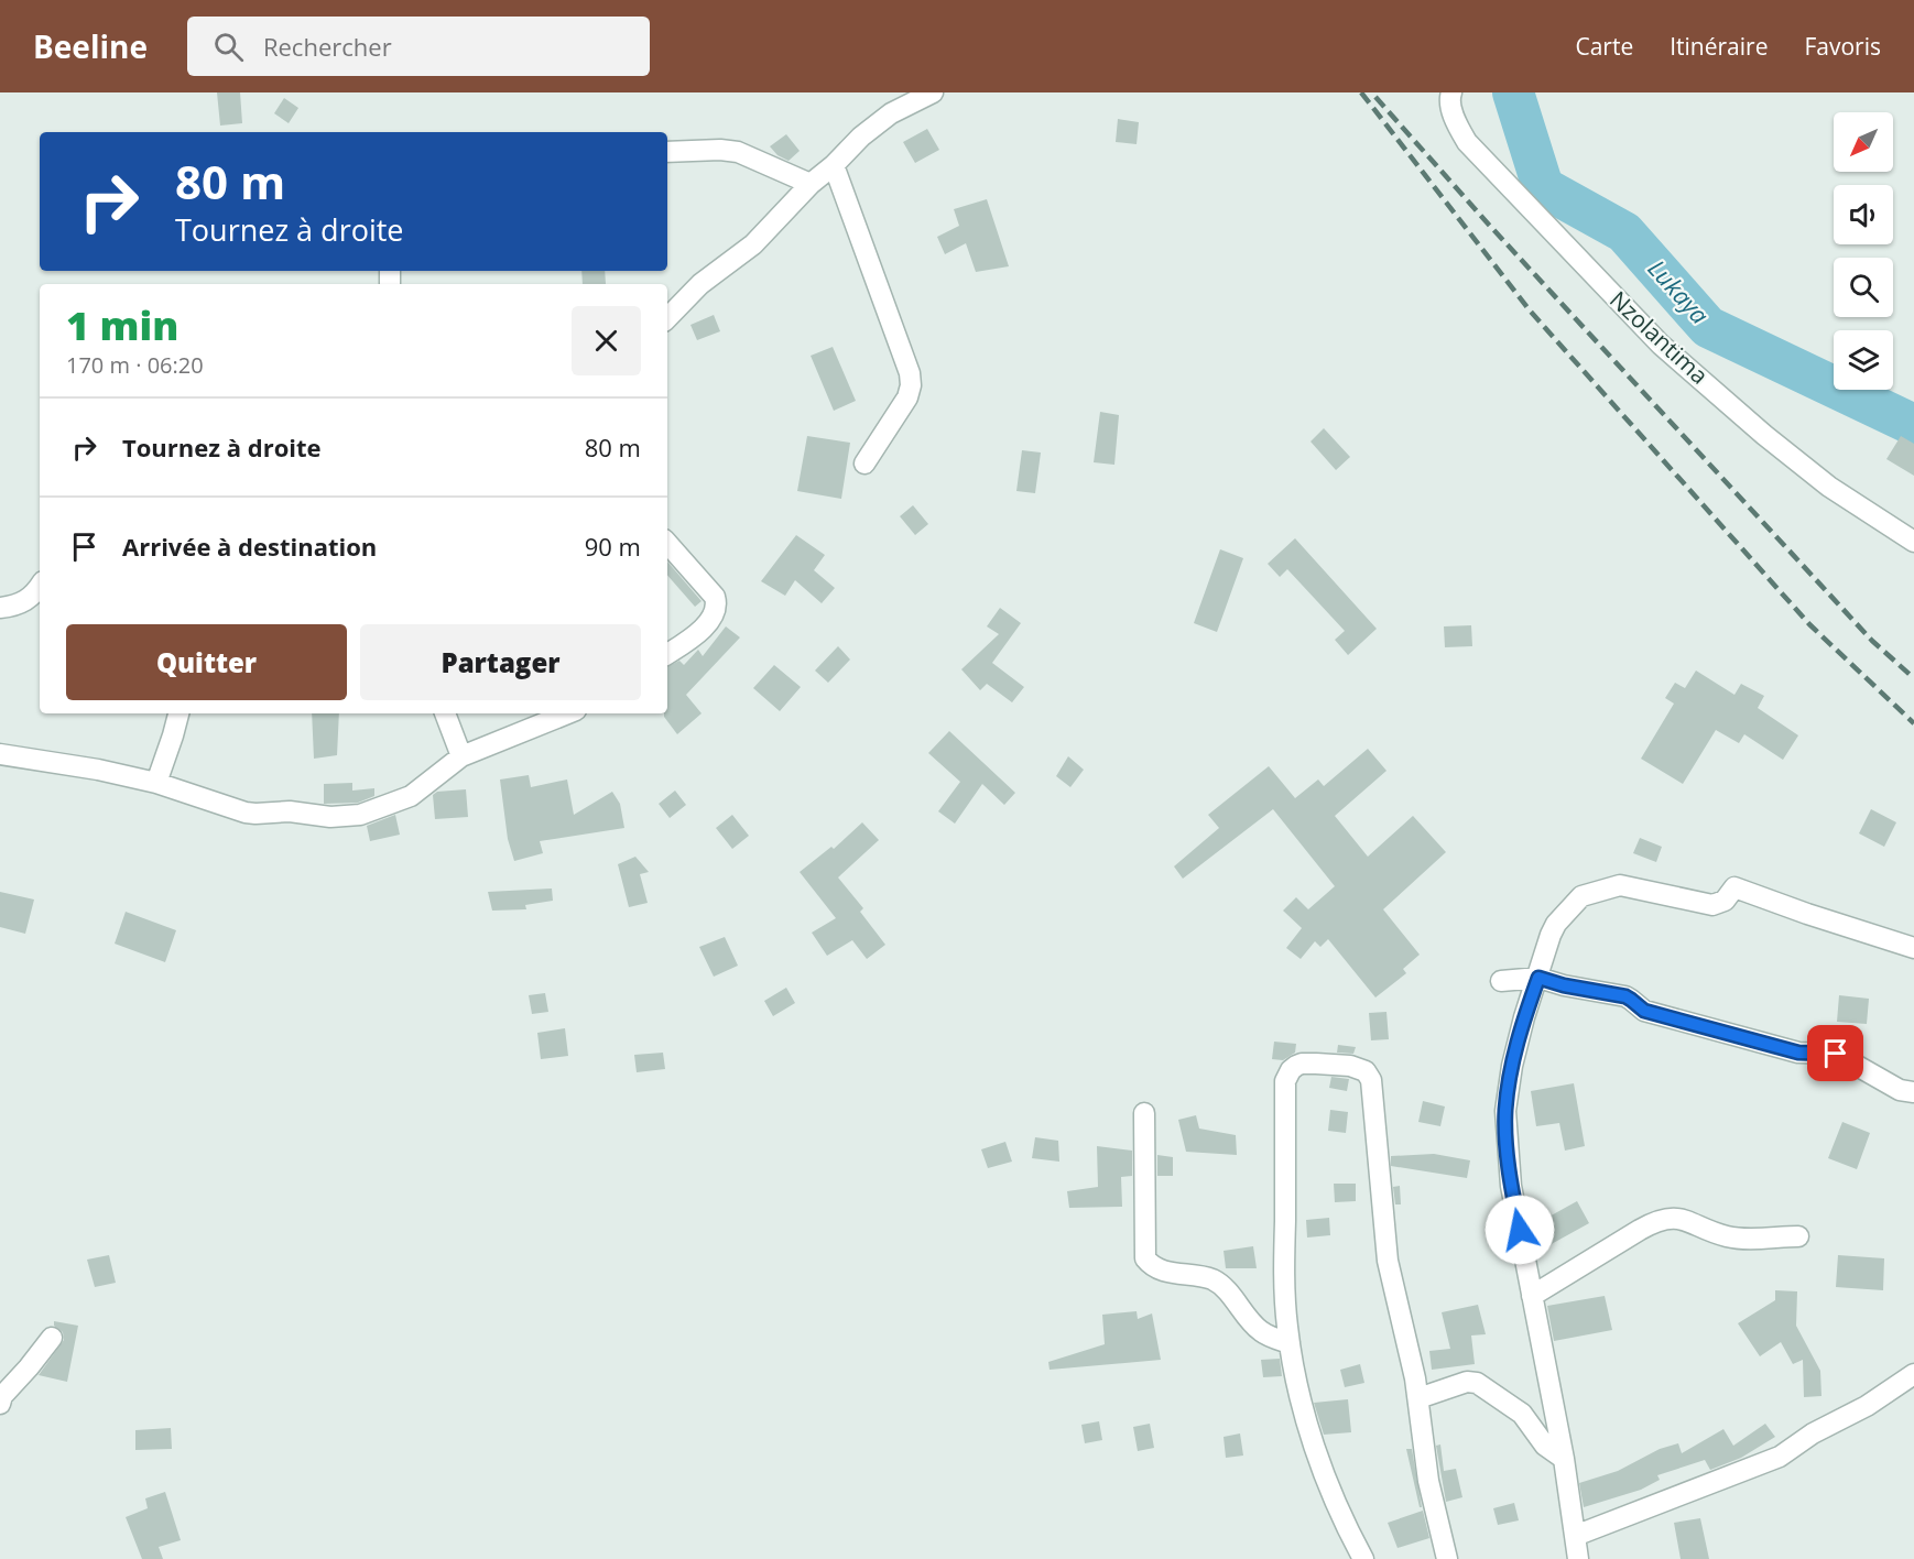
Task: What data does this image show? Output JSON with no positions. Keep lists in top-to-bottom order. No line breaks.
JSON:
{"streets":{"street":["Nzolantima"]},"water":["Lukaya"],"north":"bottom left","page":{"header":"Beeline","search":"Rechercher","nav":["Carte","Itinéraire","Favoris"],"turn":["80 m","Tournez à droite"],"heading":["1 min","170 m · 06:20"],"list":[{"name":"Tournez à droite","value":"80 m"},{"name":"Arrivée à destination","value":"90 m"}],"buttons":["Quitter","Partager"]}}
